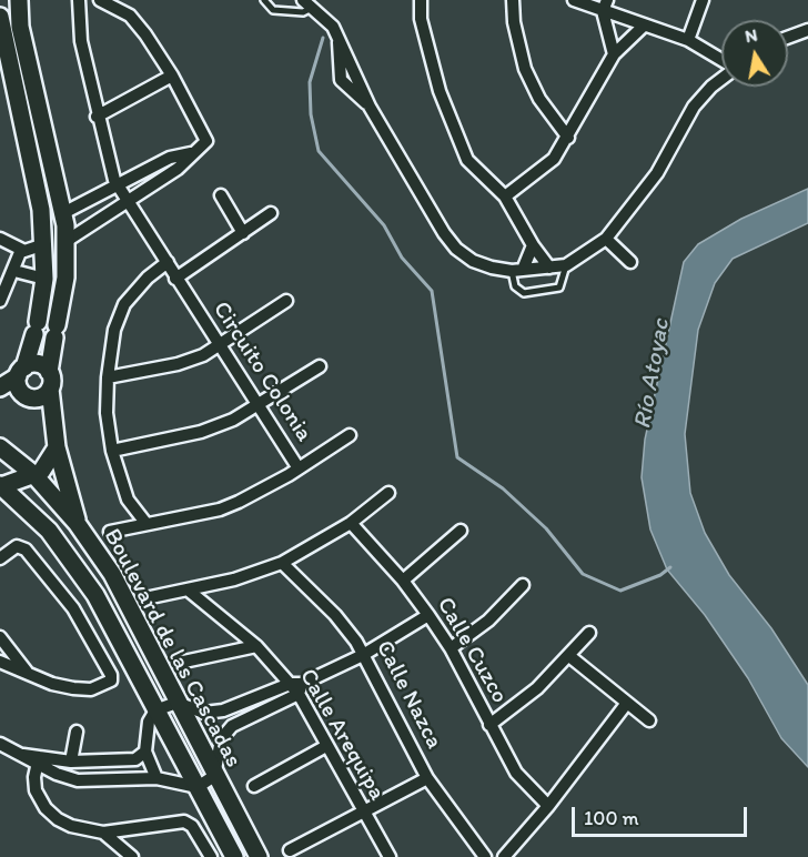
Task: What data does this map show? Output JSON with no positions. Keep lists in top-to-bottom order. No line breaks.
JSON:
{"streets":{"main road":["Boulevard de las Cascadas"],"street":["Circuito Colonia","Calle Cuzco","Calle Nazca","Calle Arequipa"]},"water":["Río Atoyac"],"scale_bar":"100 m","north":"top"}
